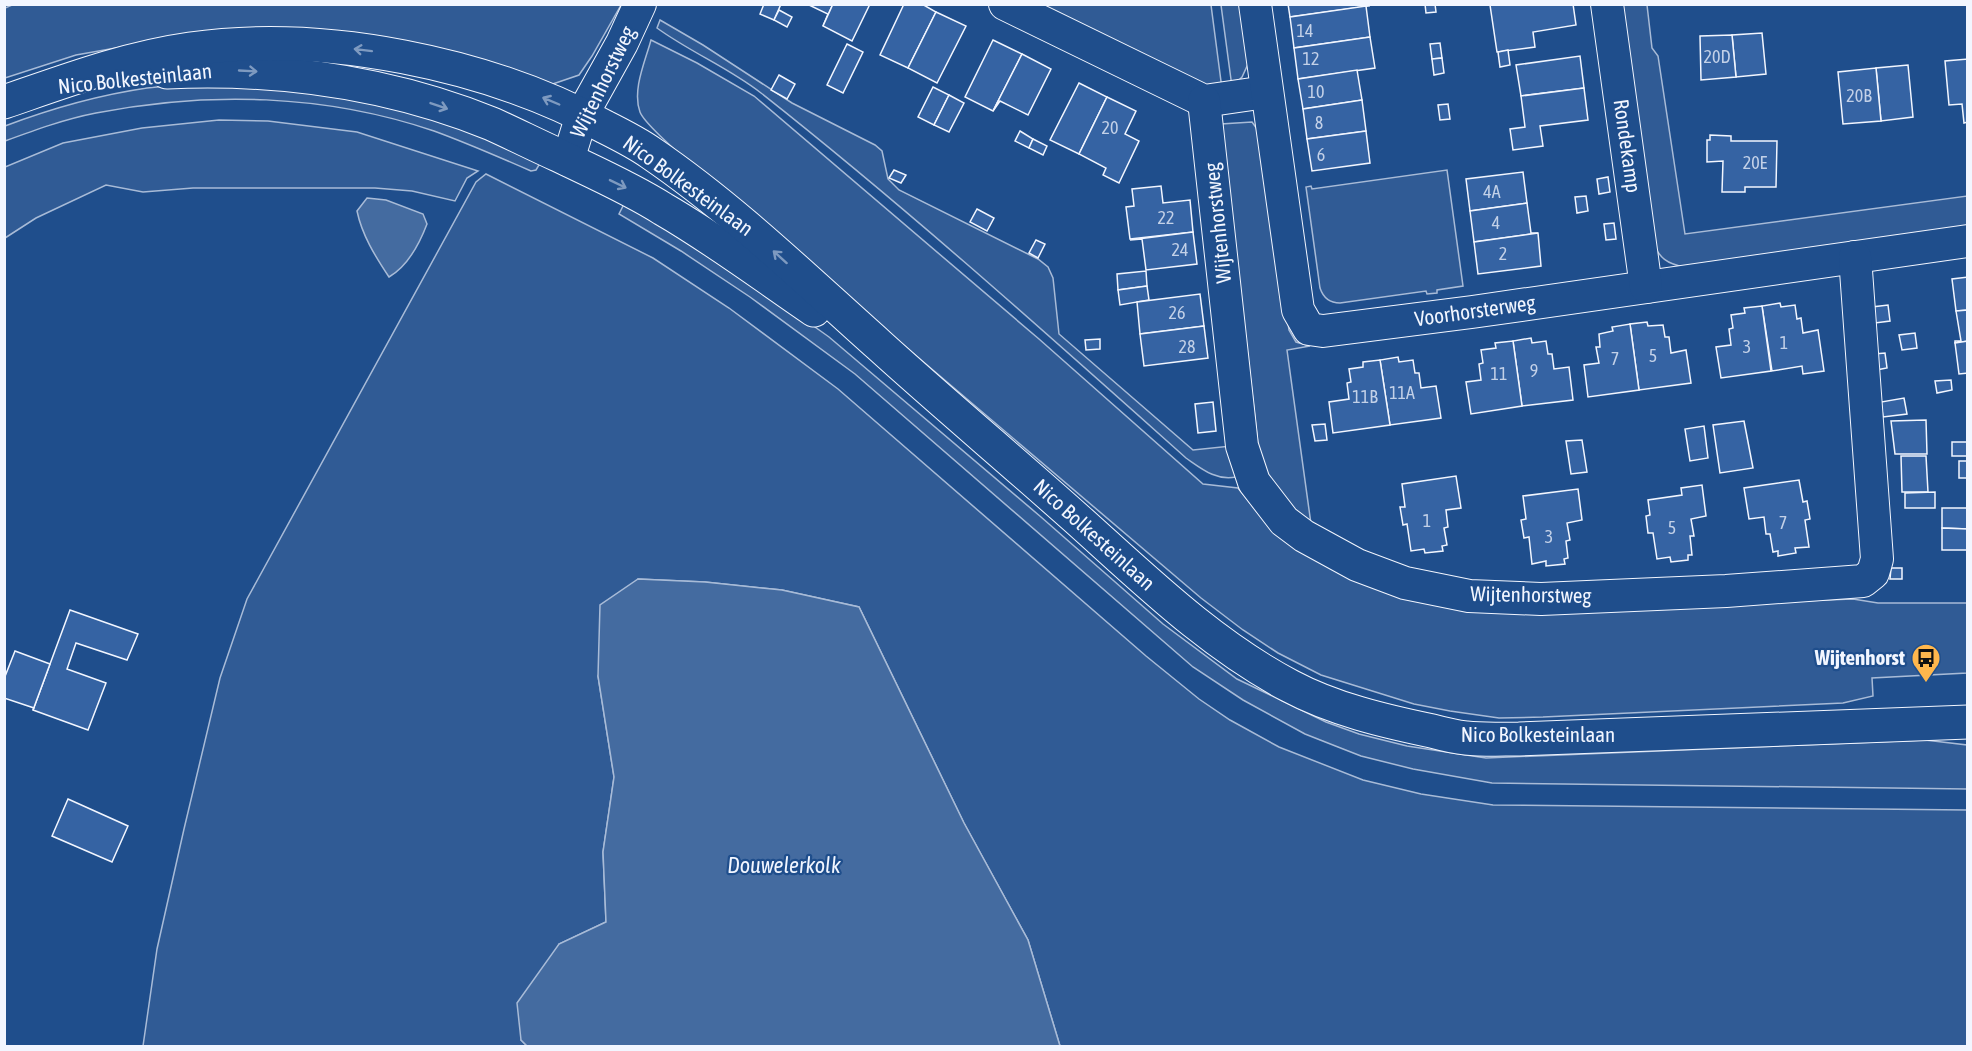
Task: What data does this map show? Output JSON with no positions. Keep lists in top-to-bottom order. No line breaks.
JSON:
{"streets":{"street":["Nico Bolkesteinlaan","Wijtenhorstweg","Rondekamp","Voorhorsterweg"]},"crossings":[["Nico Bolkesteinlaan","Wijtenhorstweg"],["Wijtenhorstweg","Voorhorsterweg"],["Rondekamp","Voorhorsterweg"]],"water":["Douwelerkolk"],"places":{"bus stop":["Wijtenhorst"]},"house_numbers":["14","20D","12","10","20B","8","20","6","20E","4A","22","4","24","2","26","1","28","3","5","7","9","11","11A","11B","1","7","5","3"]}
